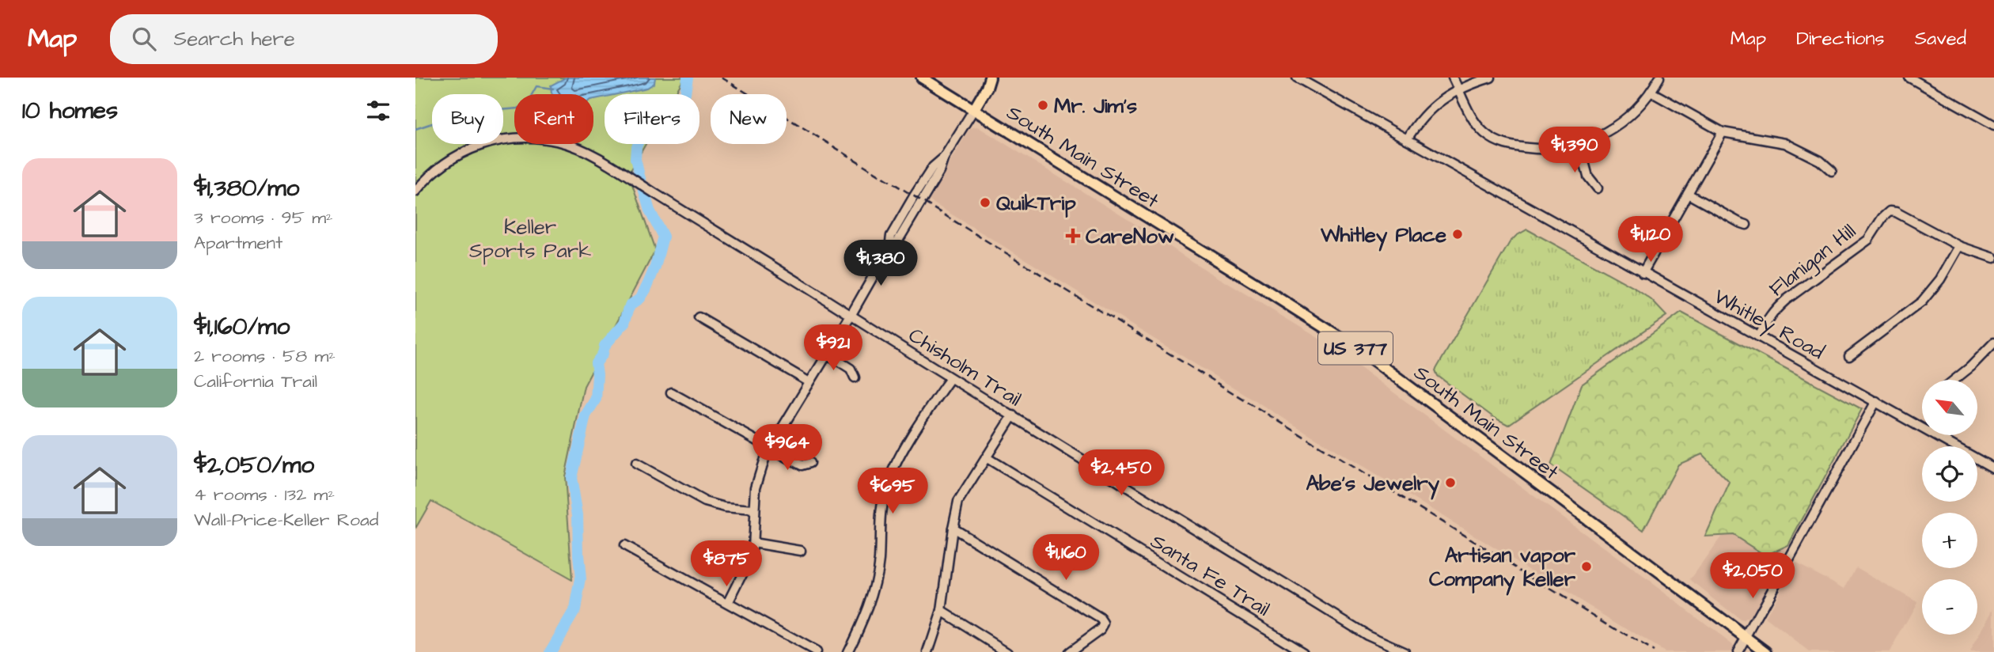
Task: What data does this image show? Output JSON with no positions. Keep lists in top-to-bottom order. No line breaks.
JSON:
{"streets":{"main road":["South Main Street","US 377"],"street":["Flanigan Hill","Whitley Road","Chisholm Trail","Santa Fe Trail"]},"crossings":[["Flanigan Hill","Whitley Road"]],"parks":["Keller Sports Park"],"places":{"other":["Mr. Jim's","QuikTrip","Whitley Place","Abe's Jewelry","Artisan vapor Company Keller"],"health":["CareNow"]},"north":"top left","page":{"header":"Map","search":"Search here","nav":["Map","Directions","Saved"],"heading":"10 homes","chip":["Buy","Rent","Filters","New"],"price":["$1,390","$1,120","$1,380","$921","$964","$2,450","$695","$1,160","$875","$2,050"],"list":[{"name":"$1,380/mo","note":"3 rooms · 95 m² · Apartment"},{"name":"$1,160/mo","note":"2 rooms · 58 m² · California Trail"},{"name":"$2,050/mo","note":"4 rooms · 132 m² · Wall-Price-Keller Road"}],"map_buttons":["+","−"]}}
